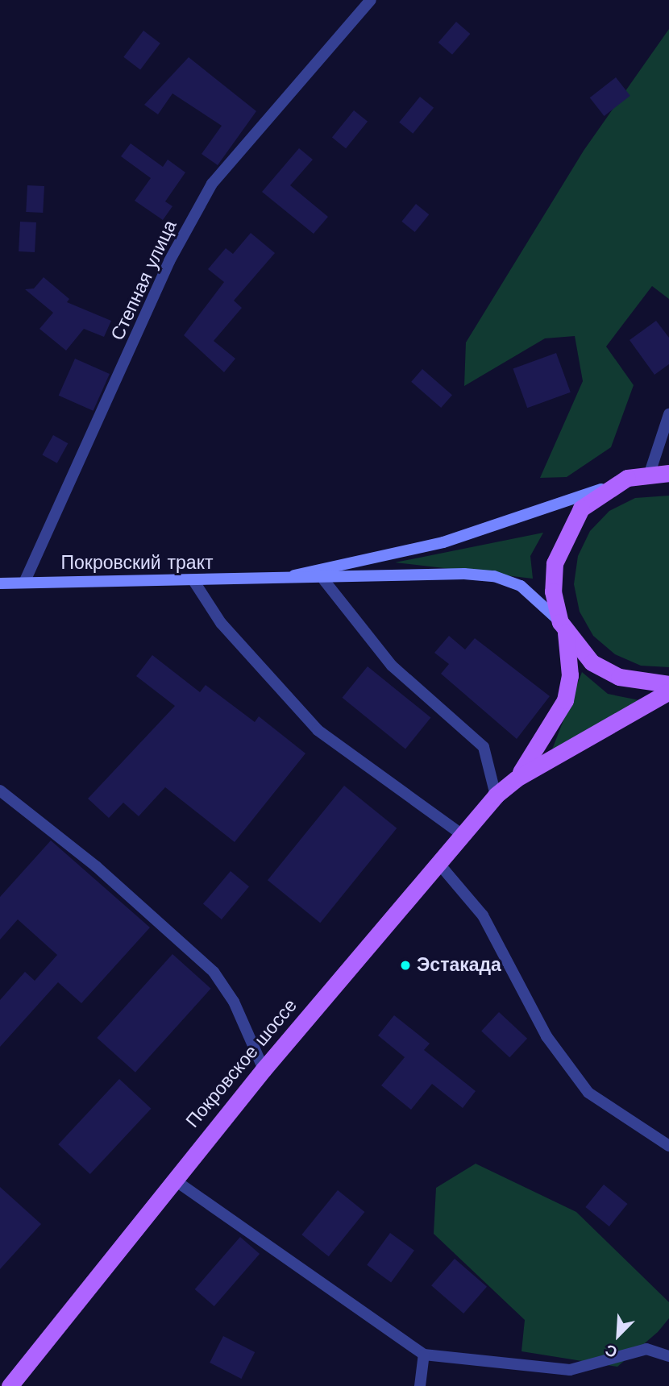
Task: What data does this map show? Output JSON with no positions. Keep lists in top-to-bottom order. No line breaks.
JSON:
{"streets":{"main road":["Покровский тракт","Покровское шоссе"],"street":["Степная улица"]},"crossings":[["Степная улица","Покровский тракт"]],"places":["Эстакада"],"north":"bottom left"}
